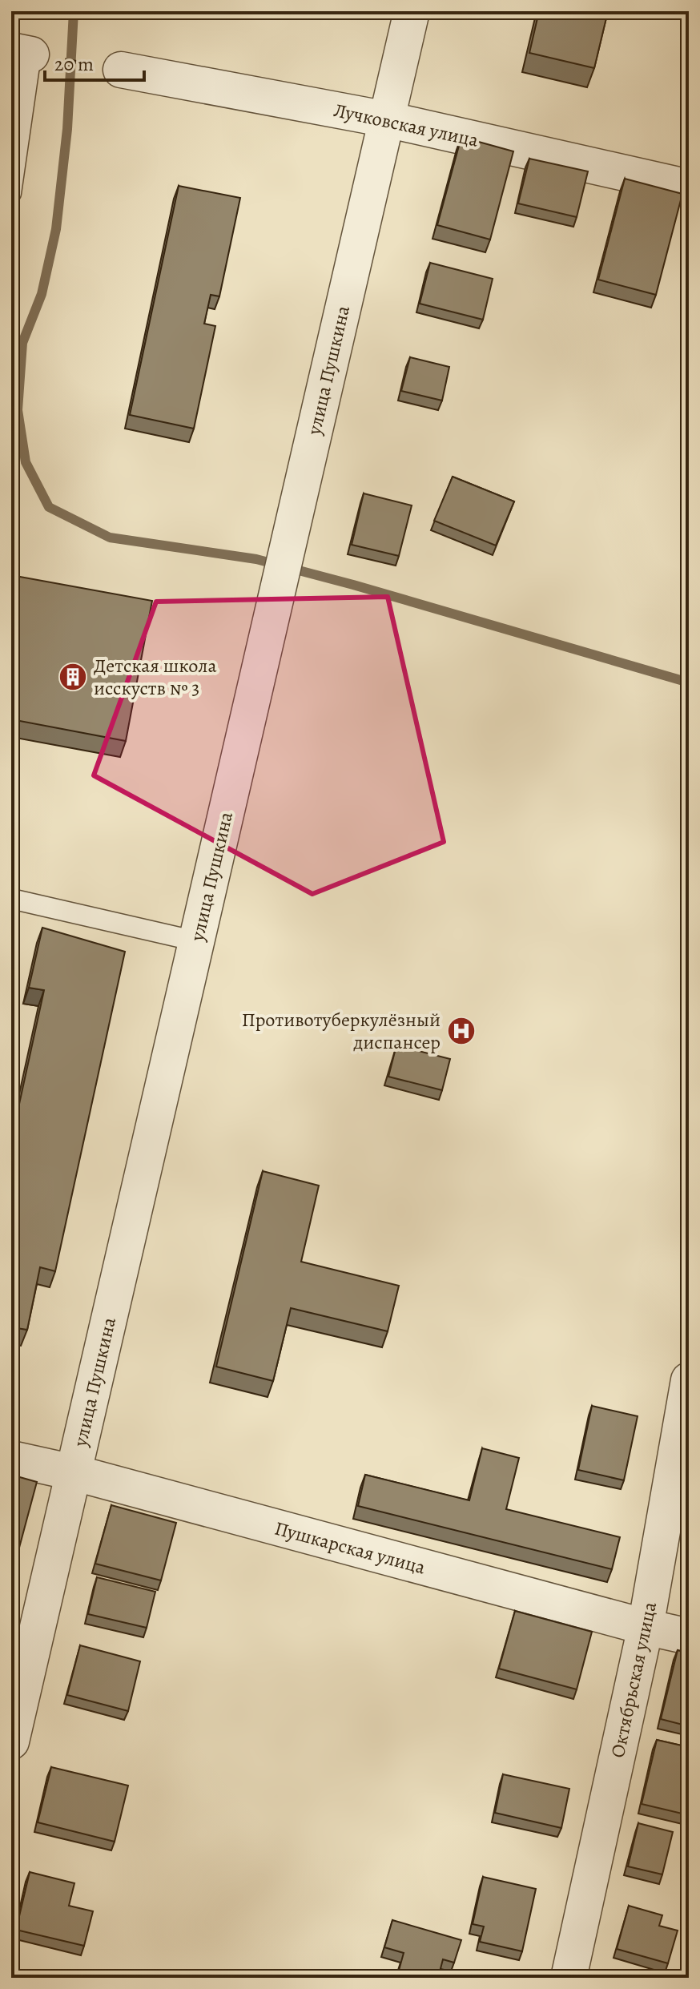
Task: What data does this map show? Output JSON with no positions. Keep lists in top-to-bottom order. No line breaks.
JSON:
{"streets":{"street":["Лучковская улица","улица Пушкина","Пушкарская улица","Октябрьская улица"]},"crossings":[["Лучковская улица","улица Пушкина"],["улица Пушкина","Пушкарская улица"],["Пушкарская улица","Октябрьская улица"]],"places":{"building":["Детская школа исскуств № 3"],"hospital":["Противотуберкулёзный диспансер"]},"scale_bar":"20 m"}
